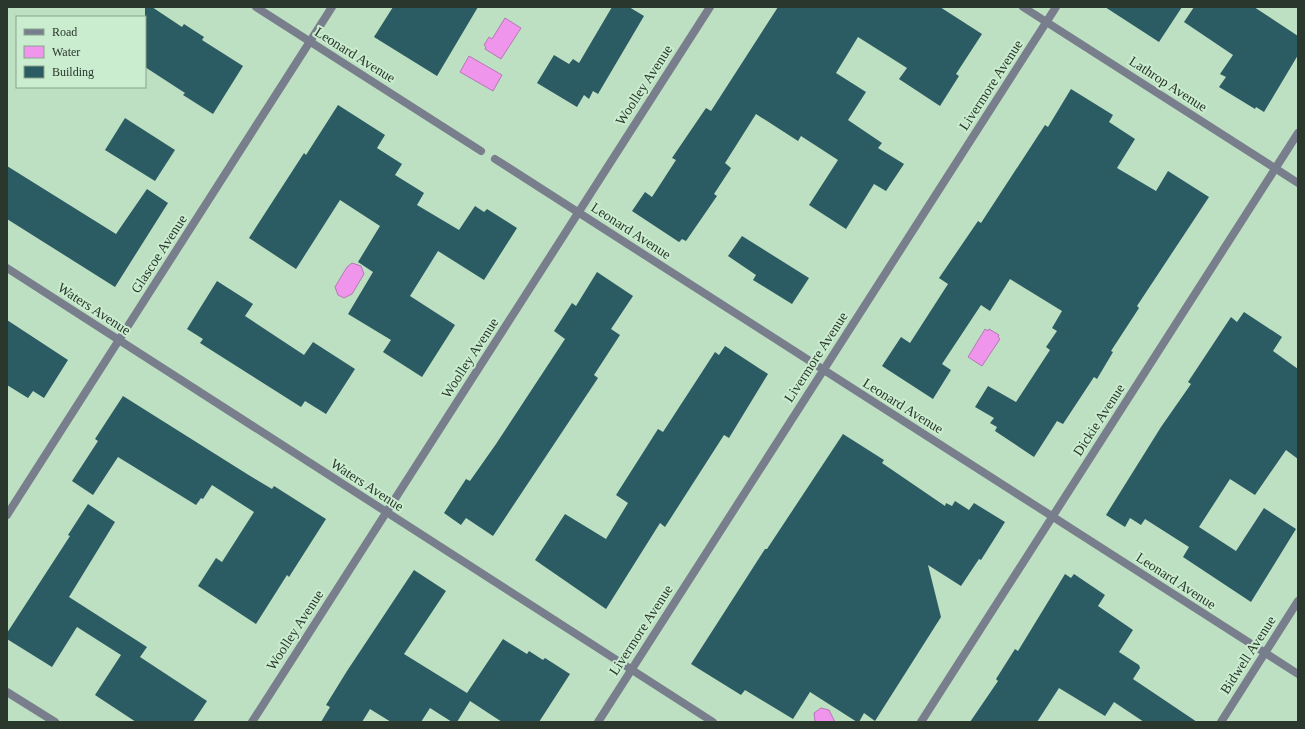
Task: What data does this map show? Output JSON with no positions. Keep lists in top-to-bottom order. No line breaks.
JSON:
{"streets":{"street":["Leonard Avenue","Lathrop Avenue","Woolley Avenue","Livermore Avenue","Glascoe Avenue","Waters Avenue","Dickie Avenue","Bidwell Avenue"]},"crossings":[["Leonard Avenue","Woolley Avenue"],["Leonard Avenue","Livermore Avenue"],["Leonard Avenue","Glascoe Avenue"],["Leonard Avenue","Dickie Avenue"],["Leonard Avenue","Bidwell Avenue"],["Lathrop Avenue","Livermore Avenue"],["Lathrop Avenue","Dickie Avenue"],["Woolley Avenue","Waters Avenue"],["Livermore Avenue","Waters Avenue"],["Glascoe Avenue","Waters Avenue"]],"legend":["Road","Water","Building"]}
